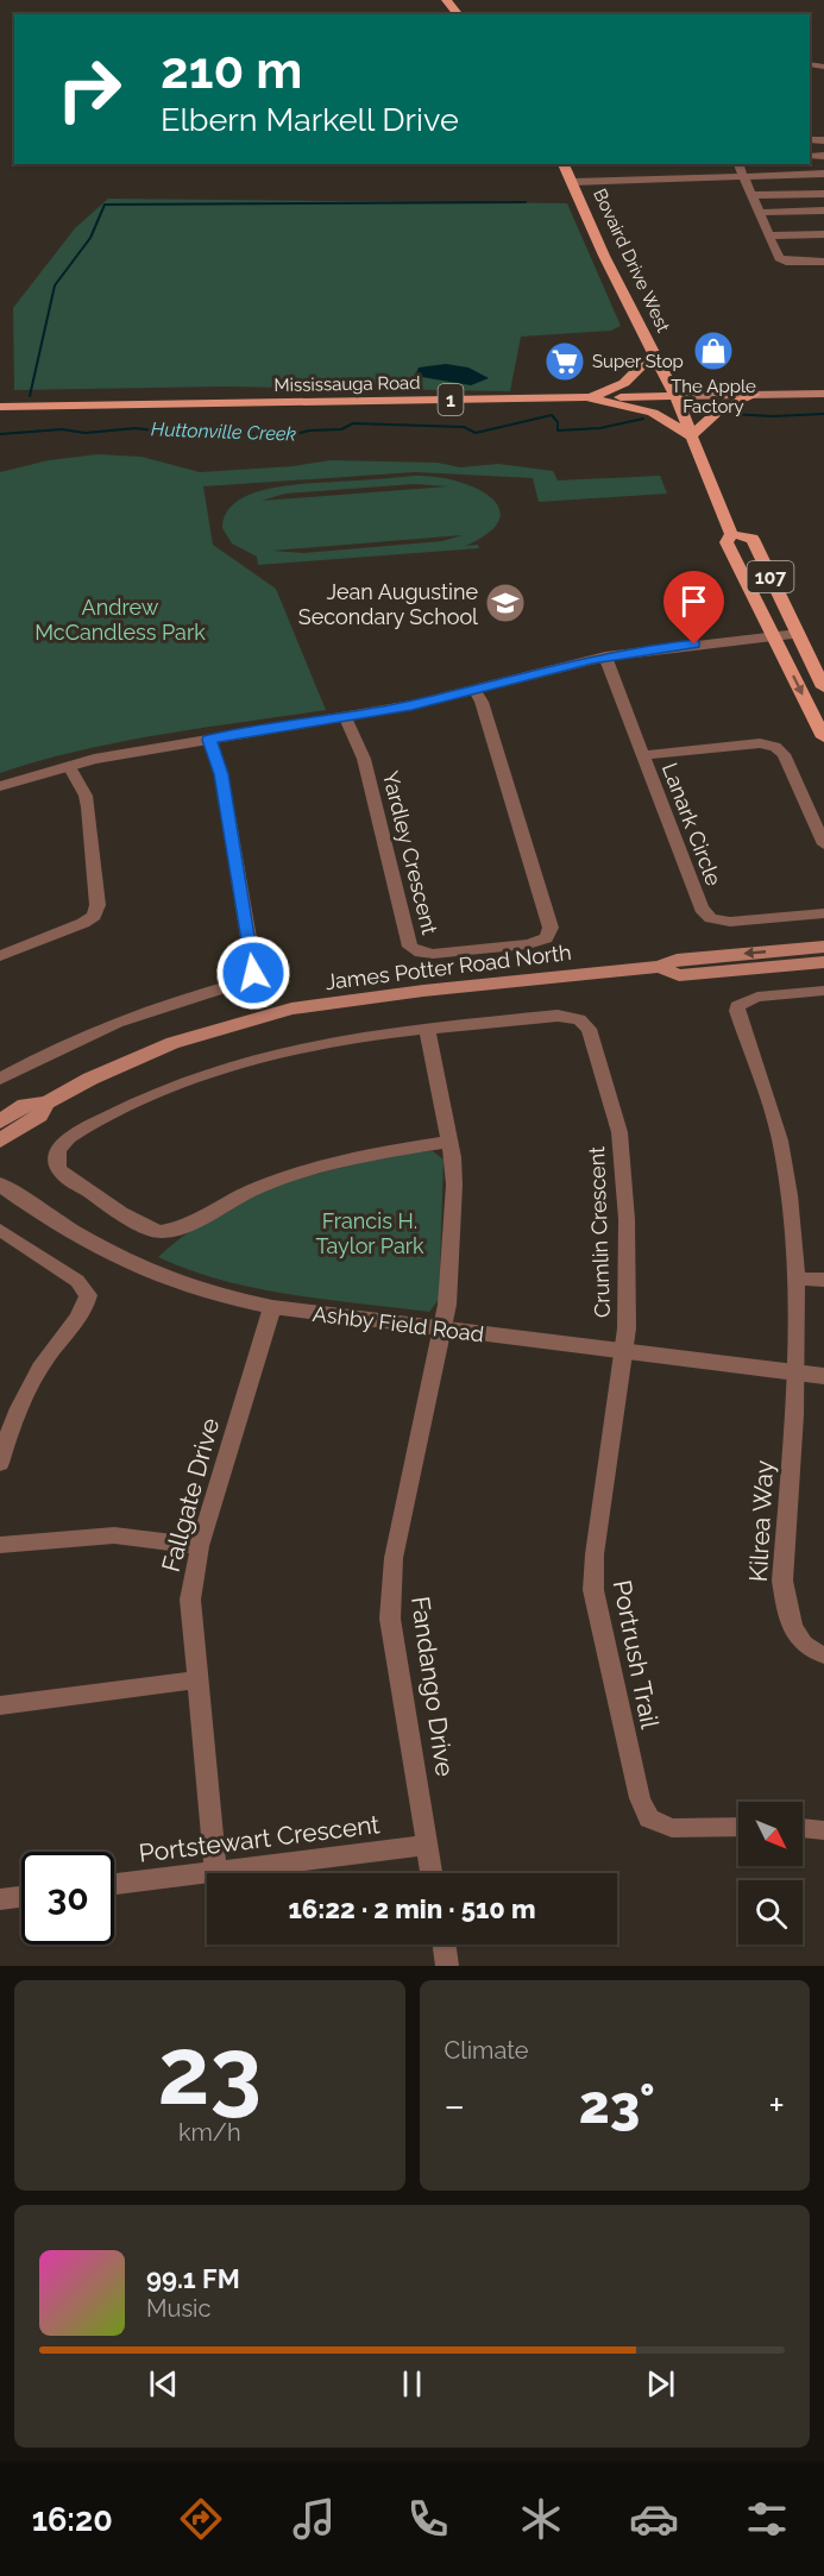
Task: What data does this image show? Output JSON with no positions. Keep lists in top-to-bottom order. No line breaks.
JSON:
{"streets":{"main road":["Bovaird Drive West","Mississauga Road","1","107","James Potter Road North"],"street":["Lanark Circle","Yardley Crescent","Crumlin Crescent","Ashby Field Road","Fallgate Drive","Kilrea Way","Portrush Trail","Fandango Drive","Portstewart Crescent"]},"crossings":[["Bovaird Drive West","Mississauga Road"],["Bovaird Drive West","107"],["Crumlin Crescent","Ashby Field Road"],["Crumlin Crescent","Portrush Trail"],["Ashby Field Road","Fallgate Drive"],["Ashby Field Road","Kilrea Way"],["Ashby Field Road","Portrush Trail"],["Ashby Field Road","Fandango Drive"],["Fallgate Drive","Portstewart Crescent"],["Fandango Drive","Portstewart Crescent"]],"water":["Huttonville Creek"],"parks":["Andrew McCandless Park","Francis H. Taylor Park"],"places":{"shop":["The Apple Factory"],"supermarket":["Super Stop"],"school or university":["Jean Augustine Secondary School"]},"north":"bottom right","page":{"turn":["210 m","Elbern Markell Drive"],"limit":"30","trip":"16:22 · 2 min · 510 m","tile":[["23","km/h"],"Climate"],"heat":["−","23°","+"],"song":["99.1 FM","Music"],"tabs":"16:20"}}
